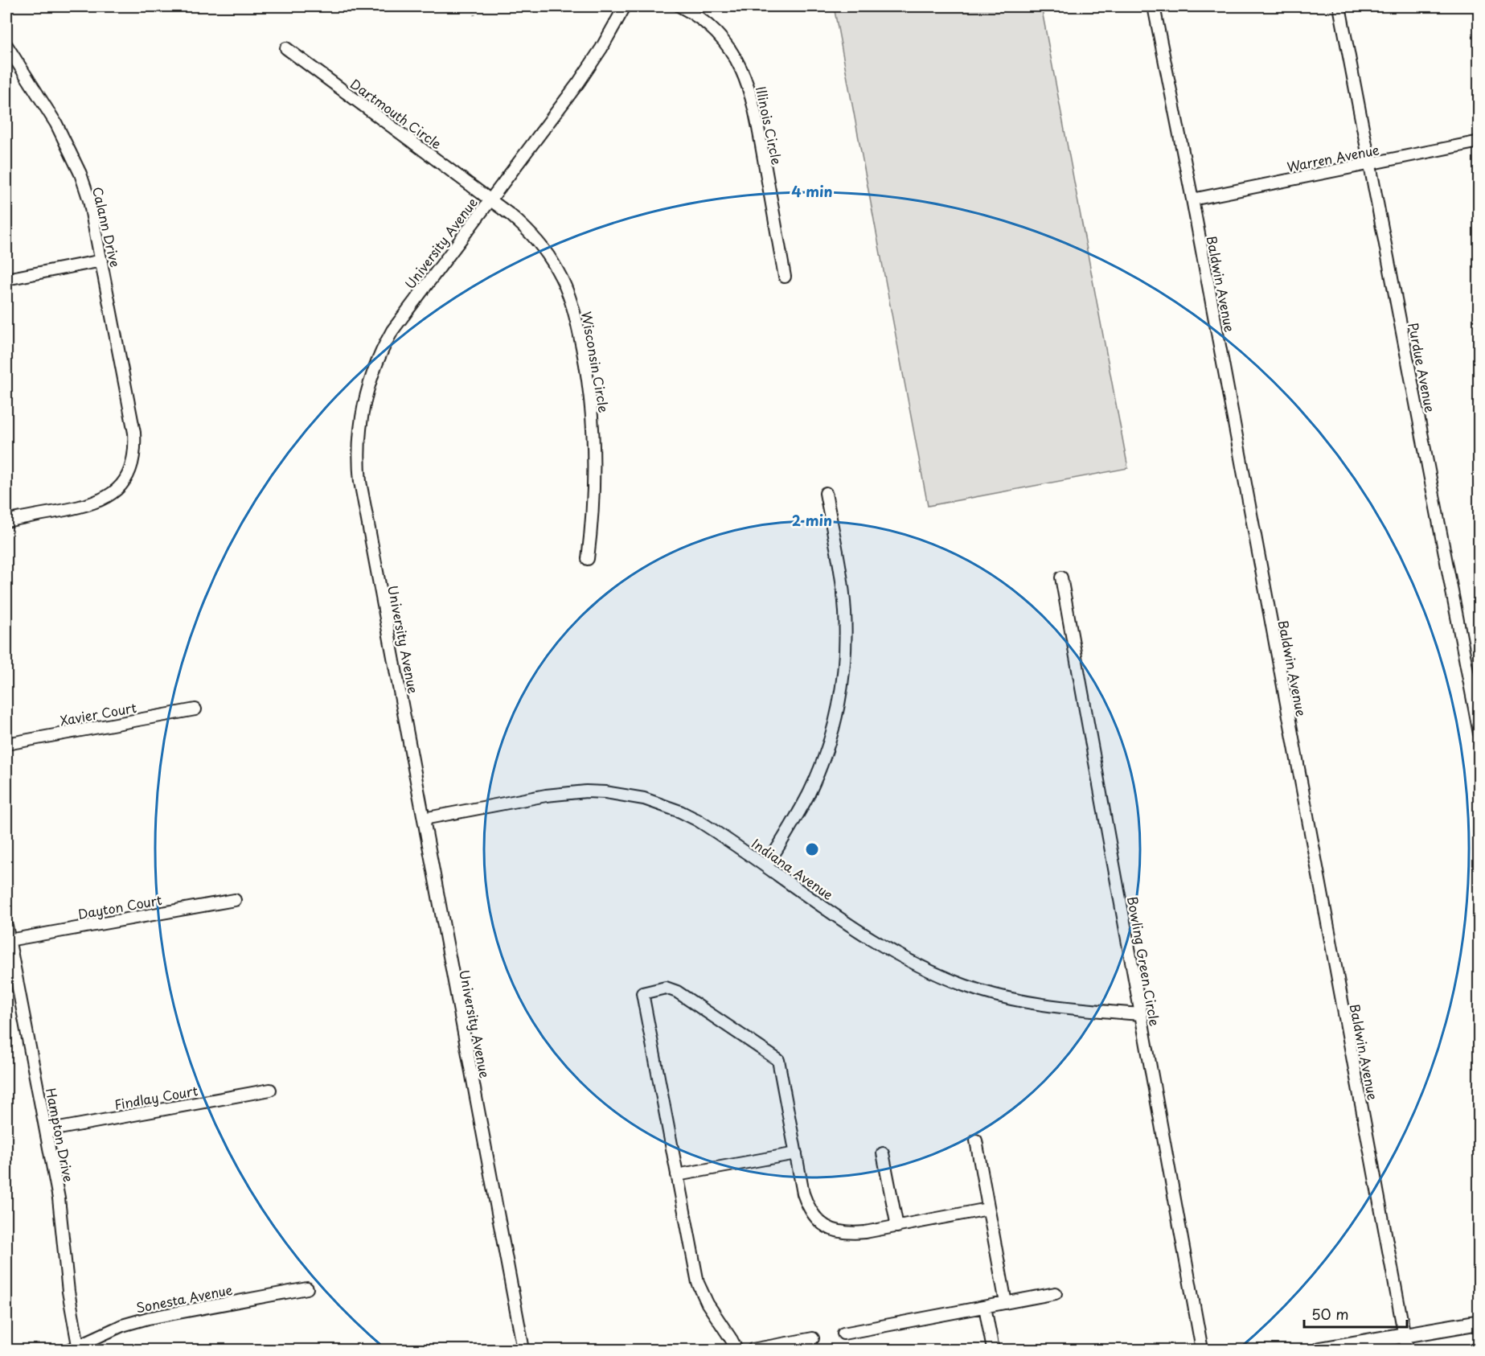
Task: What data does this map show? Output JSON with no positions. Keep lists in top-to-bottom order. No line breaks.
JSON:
{"streets":{"street":["Dartmouth Circle","Illinois Circle","Warren Avenue","Calann Drive","University Avenue","Baldwin Avenue","Wisconsin Circle","Purdue Avenue","Xavier Court","Indiana Avenue","Dayton Court","Bowling Green Circle","Findlay Court","Hampton Drive","Sonesta Avenue"]},"crossings":[["Dartmouth Circle","University Avenue"],["Dartmouth Circle","Wisconsin Circle"],["Warren Avenue","Baldwin Avenue"],["Warren Avenue","Purdue Avenue"],["University Avenue","Wisconsin Circle"],["University Avenue","Indiana Avenue"],["Indiana Avenue","Bowling Green Circle"],["Dayton Court","Hampton Drive"],["Findlay Court","Hampton Drive"],["Hampton Drive","Sonesta Avenue"]],"scale_bar":"50 m","rings":["4 min","2 min"]}
